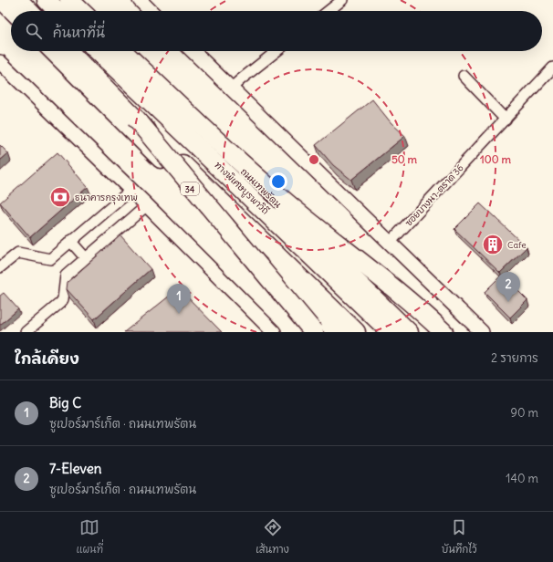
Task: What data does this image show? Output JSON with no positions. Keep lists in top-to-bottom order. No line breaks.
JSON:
{"streets":{"highway":["ทางพิเศษบูรพาวิถี","ถนนเทพรัตน","34"],"street":["ซอยบางนา-ตราด 36"]},"places":{"bank":["ธนาคารกรุงเทพ"],"building":["Cafe"]},"page":{"search":"ค้นหาที่นี่","pins":["2","1"],"heading":["ใกล้เคียง","2 รายการ"],"list":[{"mark":"1","name":"Big C","note":"ซูเปอร์มาร์เก็ต · ถนนเทพรัตน","value":"90 m"},{"mark":"2","name":"7-Eleven","note":"ซูเปอร์มาร์เก็ต · ถนนเทพรัตน","value":"140 m"}],"nav":["แผนที่","เส้นทาง","บันทึกไว้"]},"rings":["50 m","100 m"]}
